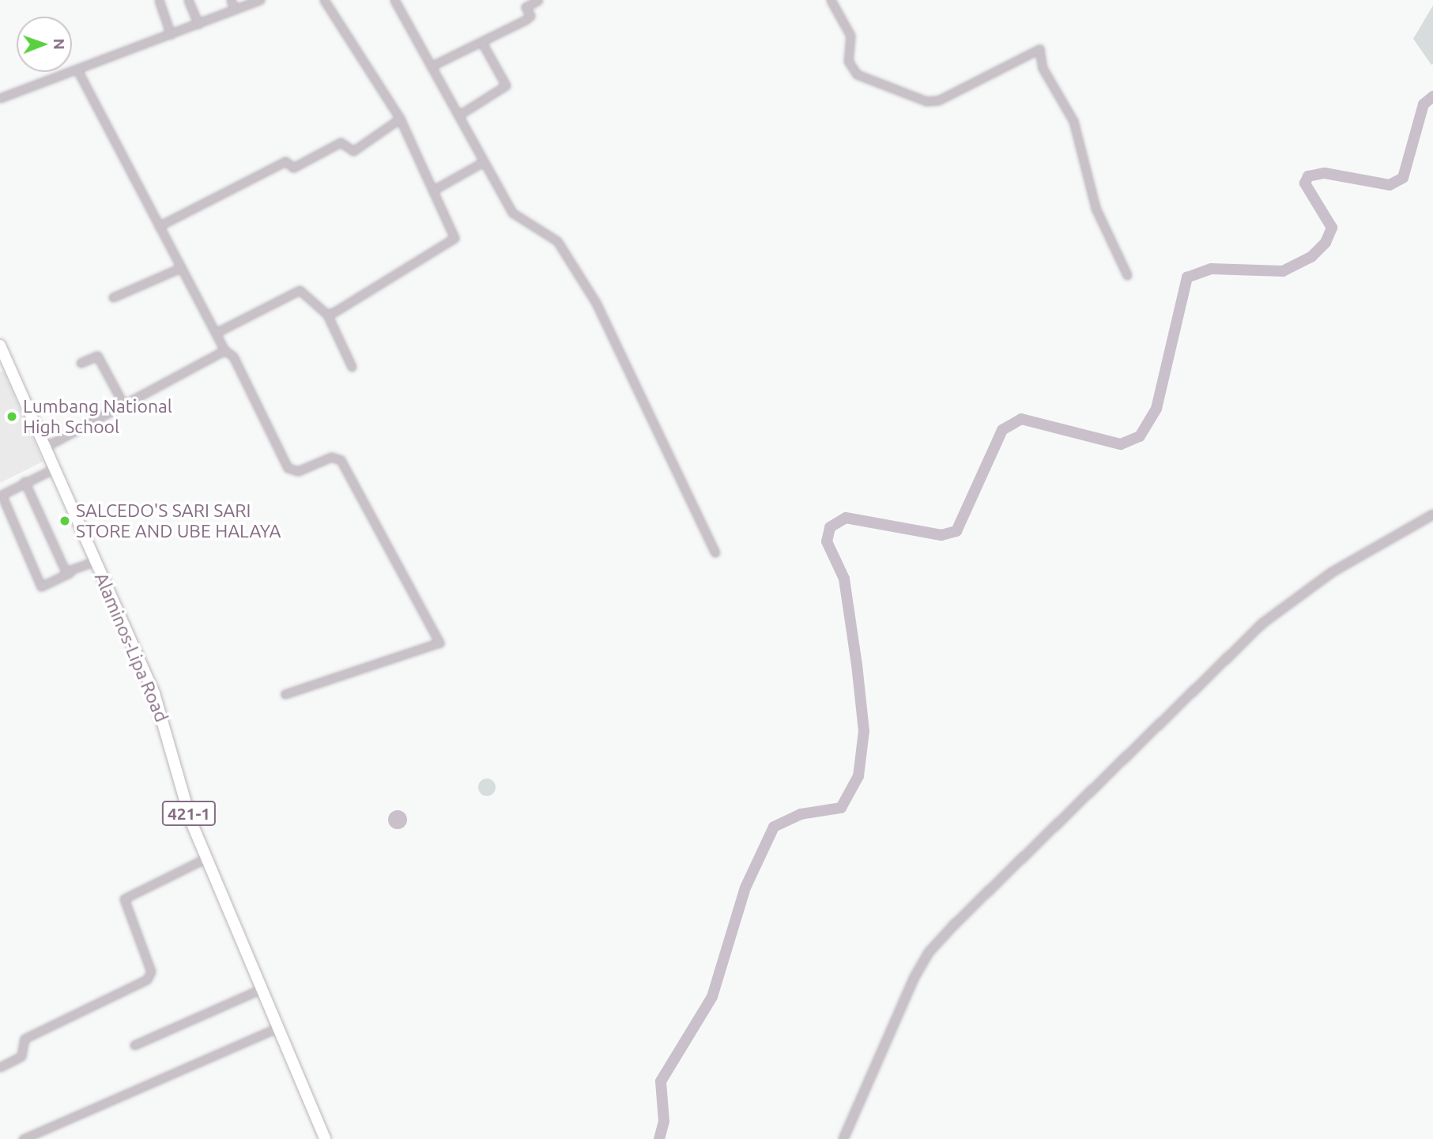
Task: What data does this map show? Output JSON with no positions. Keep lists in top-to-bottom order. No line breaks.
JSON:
{"streets":{"main road":["Alaminos-Lipa Road","421-1"]},"places":["Lumbang National High School","SALCEDO'S SARI SARI STORE AND UBE HALAYA"],"north":"right"}
